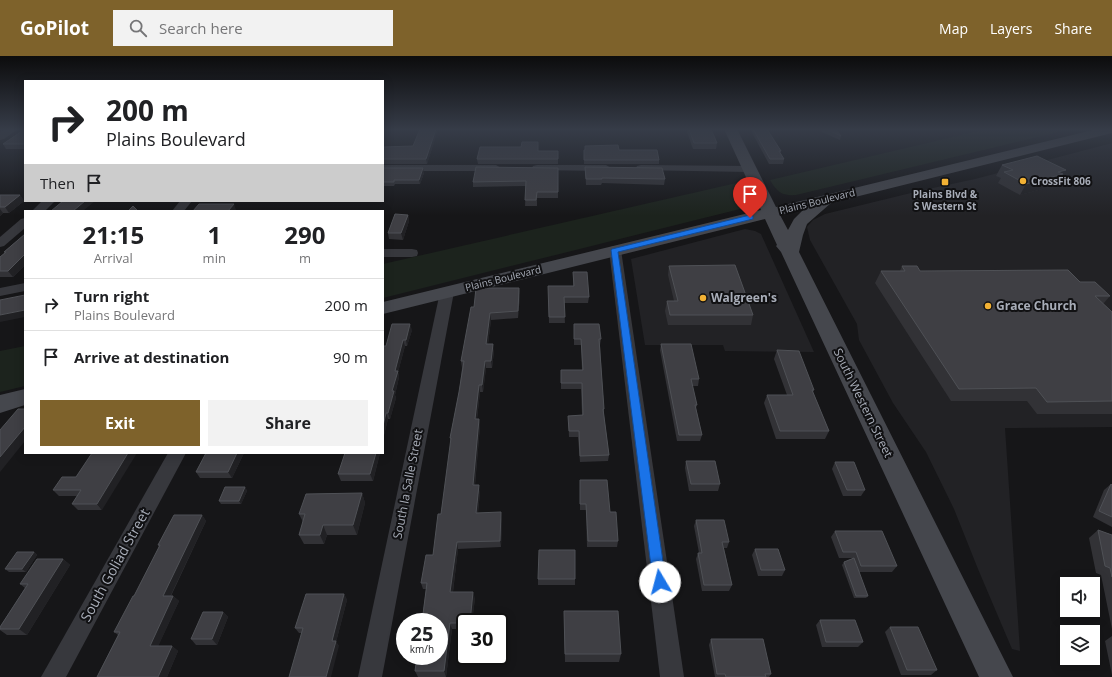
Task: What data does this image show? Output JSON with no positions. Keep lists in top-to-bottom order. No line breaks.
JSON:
{"streets":{"main road":["Plains Boulevard","South Western Street"],"street":["South la Salle Street","South Goliad Street"]},"crossings":[["Plains Boulevard","South Western Street"],["Plains Boulevard","South la Salle Street"]],"places":{"other":["CrossFit 806","Walgreen's","Grace Church"],"transit":["Plains Blvd & S Western St"]},"page":{"header":"GoPilot","search":"Search here","nav":["Map","Layers","Share"],"turn":["200 m","Plains Boulevard"],"then":"Then","eta":["21:15","Arrival","1","min","290","m"],"list":[{"name":"Turn right","note":"Plains Boulevard","value":"200 m"},{"name":"Arrive at destination","value":"90 m"}],"buttons":["Exit","Share"],"speed":"25 km/h","limit":"30"}}
